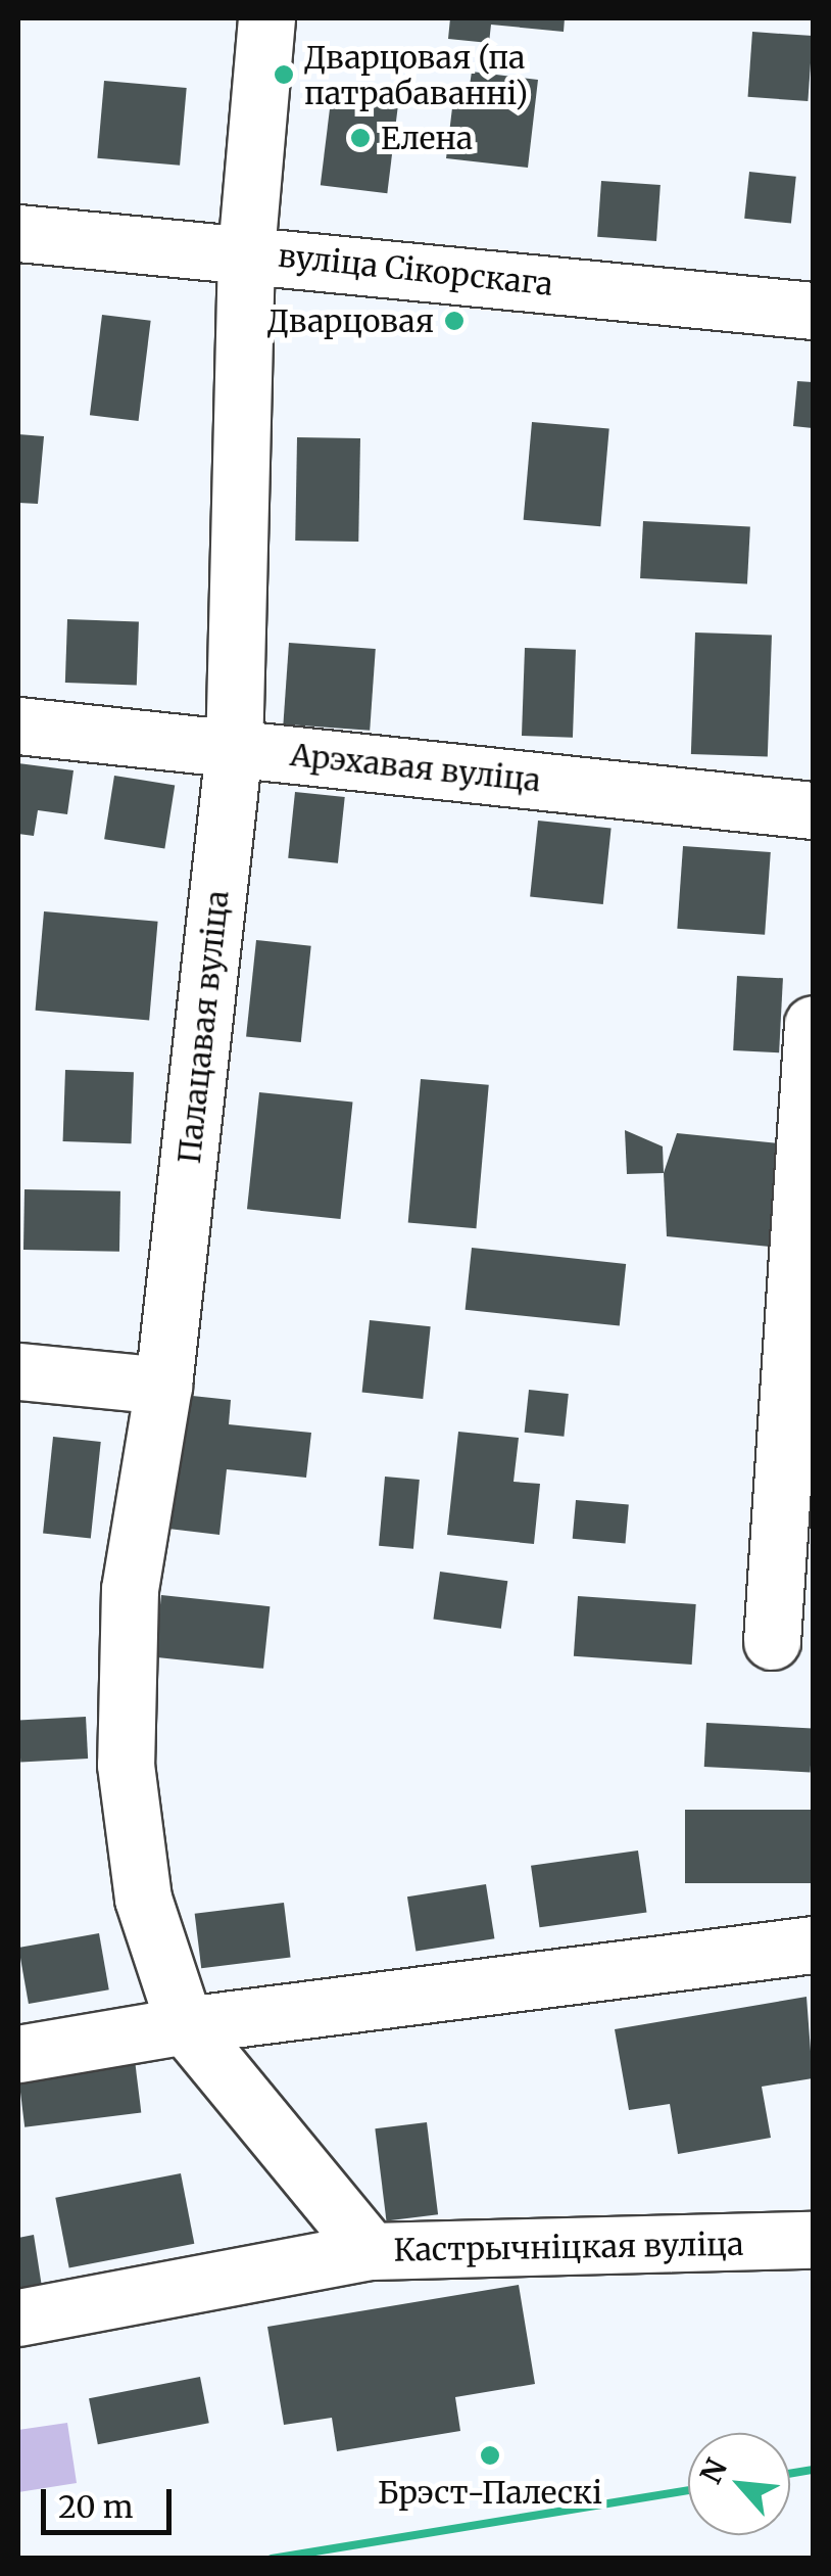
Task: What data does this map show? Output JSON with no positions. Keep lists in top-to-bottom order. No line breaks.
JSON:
{"streets":{"street":["вуліца Сікорскага","Арэхавая вуліца","Палацавая вуліца","Кастрычніцкая вуліца"]},"crossings":[["вуліца Сікорскага","Палацавая вуліца"],["Арэхавая вуліца","Палацавая вуліца"],["Палацавая вуліца","Кастрычніцкая вуліца"]],"places":["Дварцовая (па патрабаванні)","Елена","Дварцовая","Брэст-Палескі"],"scale_bar":"20 m","north":"top left"}
